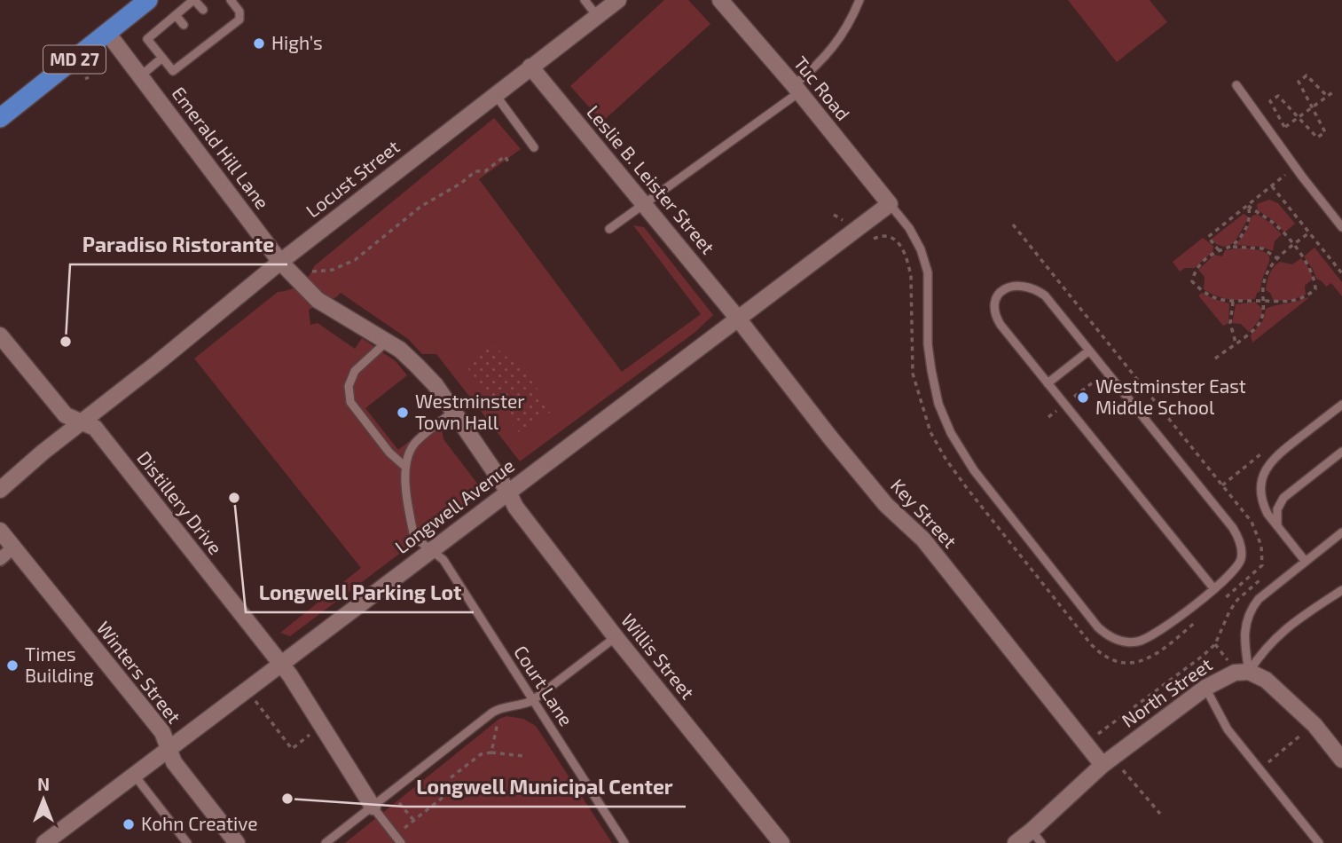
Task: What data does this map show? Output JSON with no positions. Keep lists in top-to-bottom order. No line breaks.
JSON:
{"streets":{"highway":["MD 27"],"street":["Tuc Road","Emerald Hill Lane","Locust Street","Leslie B. Leister Street","Distillery Drive","Longwell Avenue","Key Street","Willis Street","Winters Street","North Street"],"lane":["Court Lane"]},"crossings":[["MD 27","Emerald Hill Lane"],["Tuc Road","Longwell Avenue"],["Emerald Hill Lane","Locust Street"],["Emerald Hill Lane","Longwell Avenue"],["Emerald Hill Lane","Willis Street"],["Locust Street","Leslie B. Leister Street"],["Locust Street","Distillery Drive"],["Leslie B. Leister Street","Longwell Avenue"],["Leslie B. Leister Street","Key Street"],["Distillery Drive","Longwell Avenue"],["Longwell Avenue","Key Street"],["Longwell Avenue","Willis Street"],["Longwell Avenue","Winters Street"],["Longwell Avenue","Court Lane"],["Key Street","North Street"]],"places":["High’s","Paradiso Ristorante","Westminster East Middle School","Westminster Town Hall","Longwell Parking Lot","Times Building","Longwell Municipal Center","Kohn Creative"],"north":"top"}
